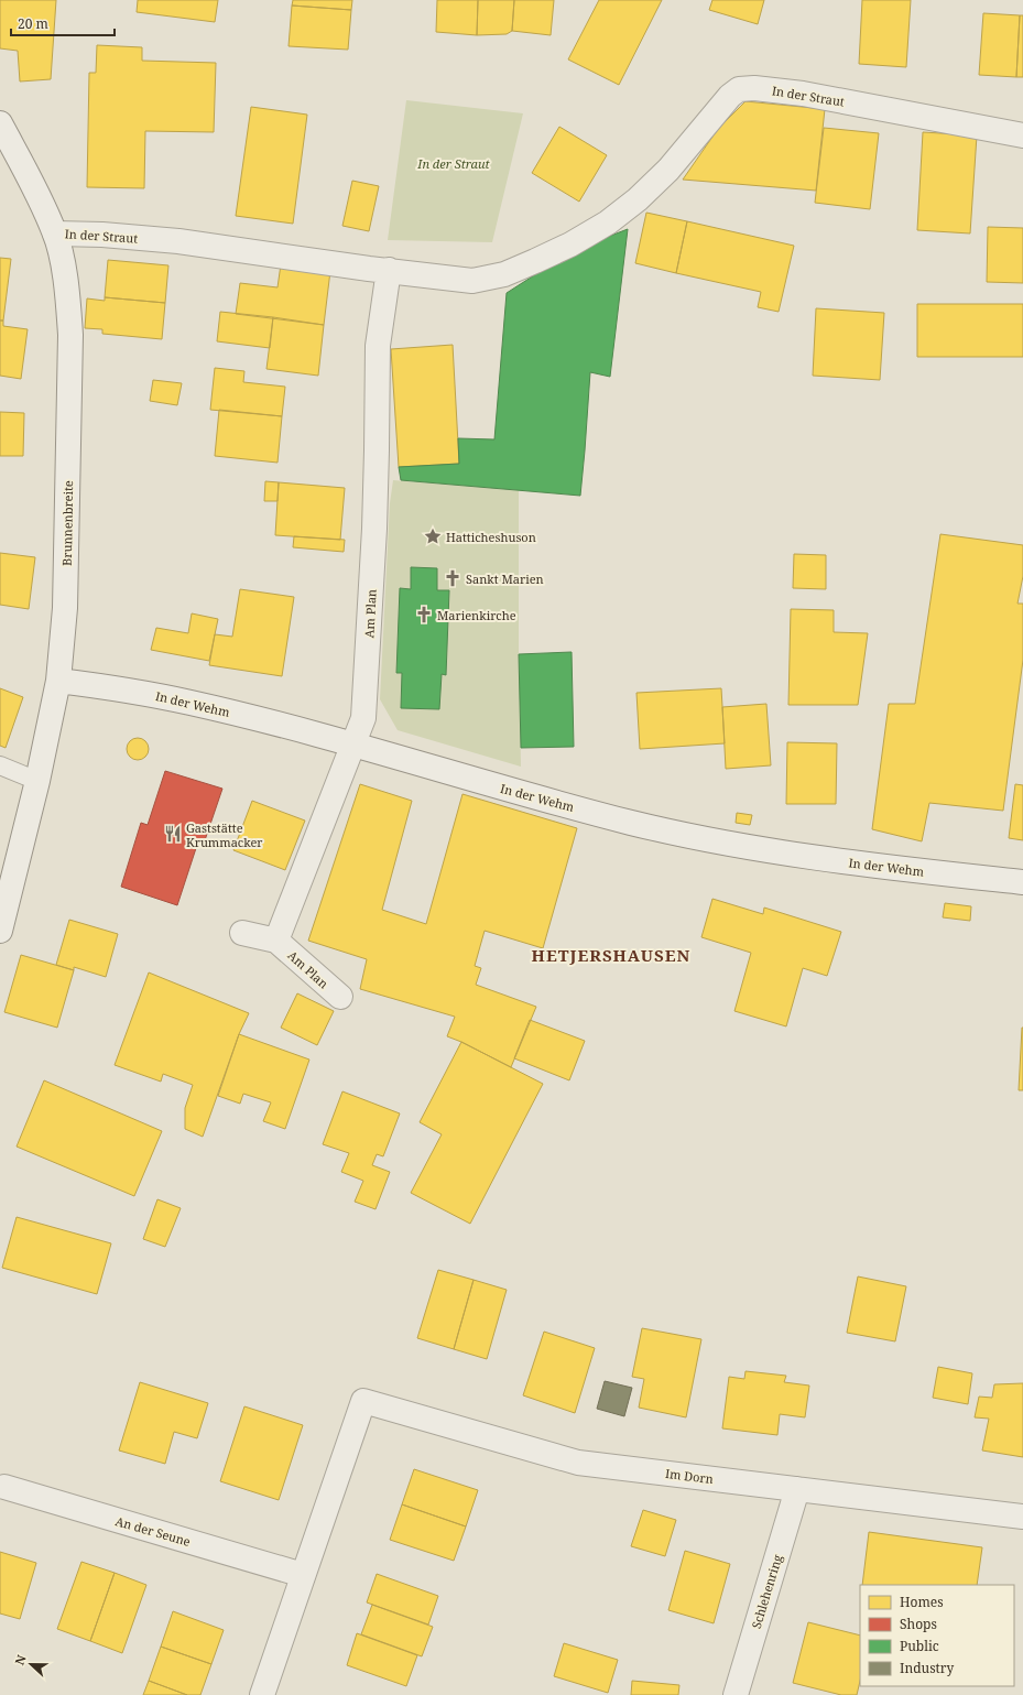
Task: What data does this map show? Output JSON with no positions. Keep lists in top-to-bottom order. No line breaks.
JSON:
{"streets":{"street":["In der Straut","Brunnenbreite","Am Plan","In der Wehm","Im Dorn","An der Seune","Schlehenring"]},"crossings":[["In der Straut","Brunnenbreite"],["In der Straut","Am Plan"],["Brunnenbreite","In der Wehm"],["Am Plan","In der Wehm"],["Im Dorn","An der Seune"],["Im Dorn","Schlehenring"]],"districts":["HETJERSHAUSEN"],"parks":["In der Straut"],"places":{"place":["Hatticheshuson"],"church":["Sankt Marien","Marienkirche"],"restaurant":["Gaststätte Krummacker"]},"legend":["Homes","Shops","Public","Industry"],"scale_bar":"20 m","north":"left"}
